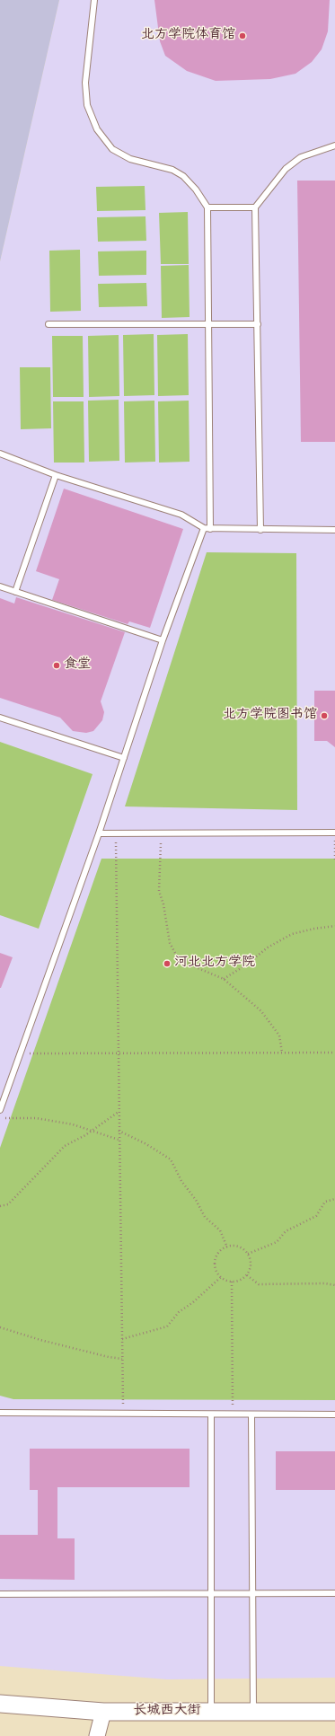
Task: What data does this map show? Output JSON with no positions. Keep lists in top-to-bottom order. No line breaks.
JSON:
{"streets":{"main road":["长城西大街"]},"places":["北方学院体育馆","食堂","北方学院图书馆","河北北方学院"]}
